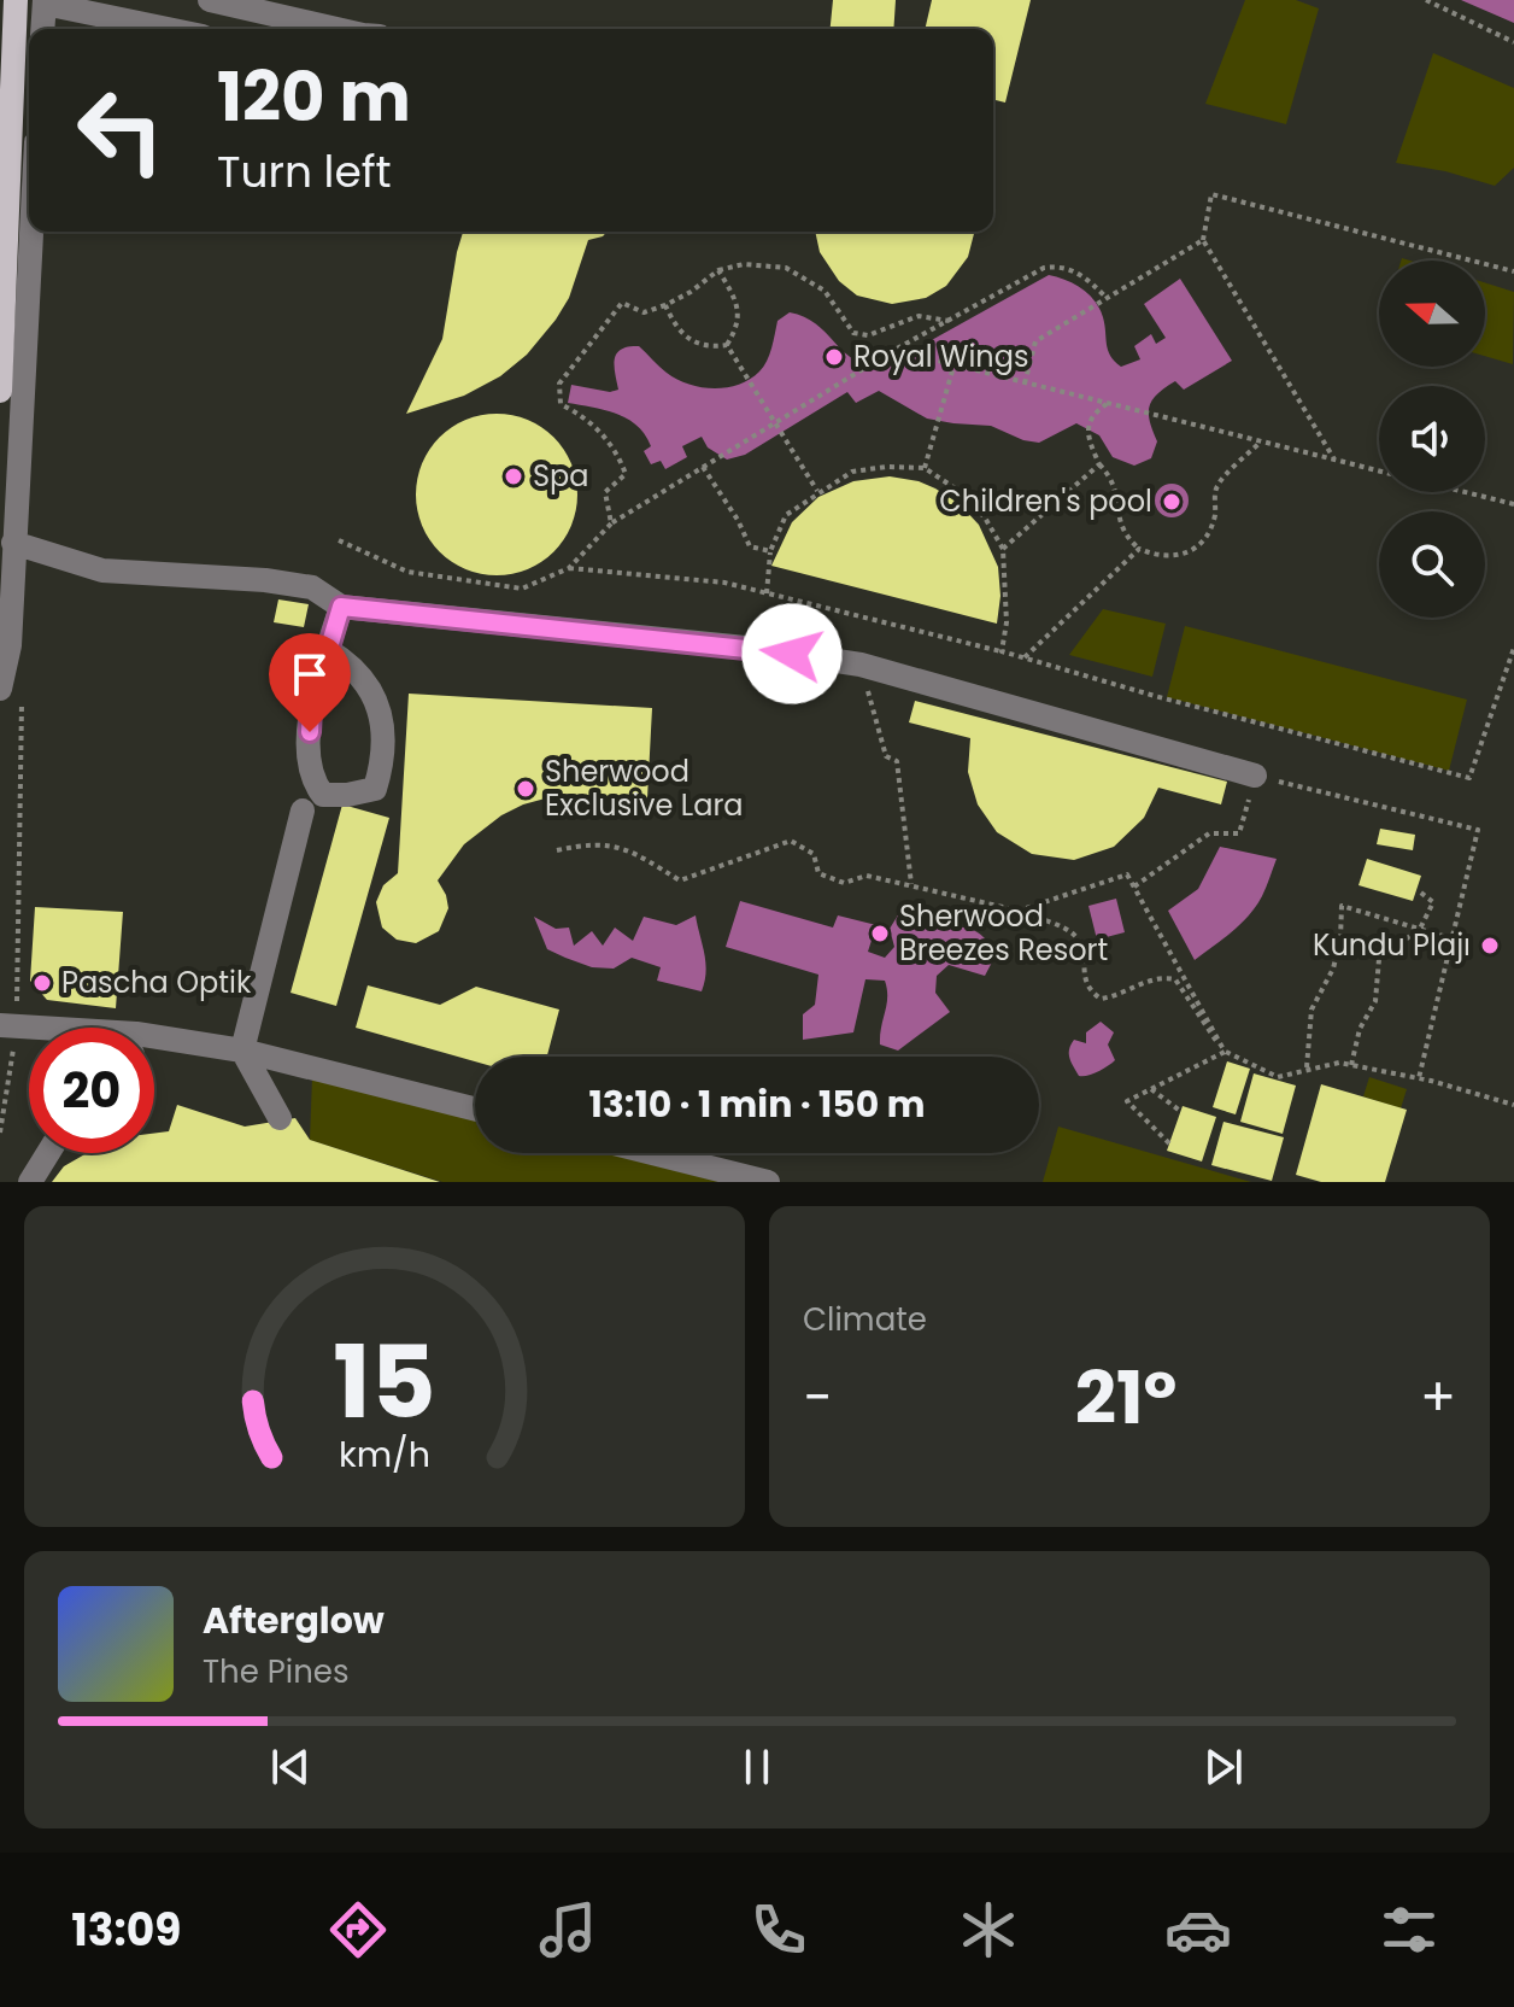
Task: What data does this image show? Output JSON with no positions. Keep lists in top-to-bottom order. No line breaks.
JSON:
{"places":["Royal Wings","Spa","Children's pool","Sherwood Exclusive Lara","Sherwood Breezes Resort","Kundu Plajı","Pascha Optik"],"north":"left","page":{"turn":["120 m","Turn left"],"limit":"20","trip":"13:10 · 1 min · 150 m","tile":"Climate","heat":["−","21°","+"],"song":["Afterglow","The Pines"],"tabs":"13:09","gauge":["15","km/h"]}}
